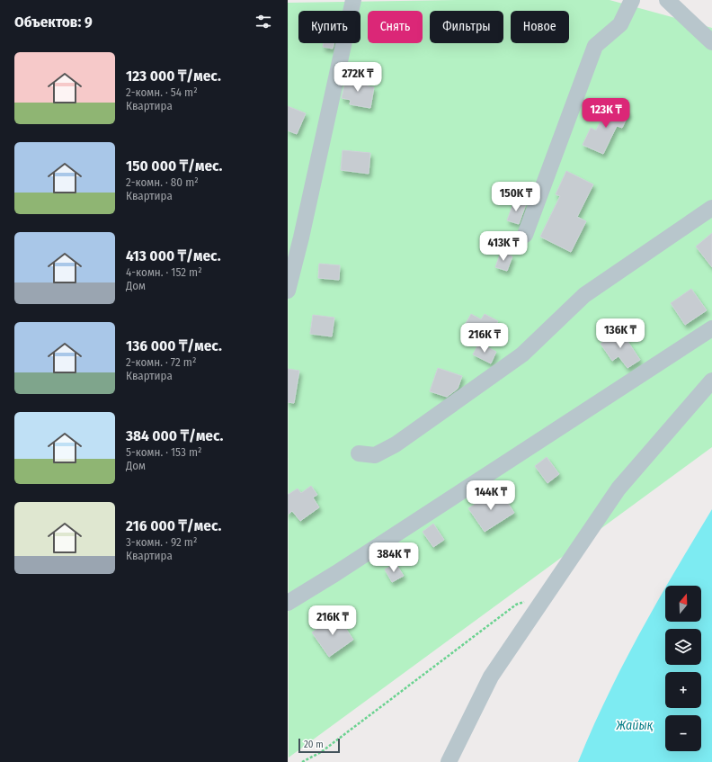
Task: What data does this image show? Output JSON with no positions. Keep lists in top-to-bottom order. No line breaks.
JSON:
{"water":["Жайық"],"scale_bar":"20 m","north":"top","page":{"heading":"Объектов: 9","chip":["Купить","Снять","Фильтры","Новое"],"list":[{"name":"123 000 ₸/мес.","note":"2-комн. · 54 m² · Квартира"},{"name":"150 000 ₸/мес.","note":"2-комн. · 80 m² · Квартира"},{"name":"413 000 ₸/мес.","note":"4-комн. · 152 m² · Дом"},{"name":"136 000 ₸/мес.","note":"2-комн. · 72 m² · Квартира"},{"name":"384 000 ₸/мес.","note":"5-комн. · 153 m² · Дом"},{"name":"216 000 ₸/мес.","note":"3-комн. · 92 m² · Квартира"}],"price":["272K ₸","123K ₸","150K ₸","413K ₸","136K ₸","216K ₸","144K ₸","384K ₸","216K ₸"],"map_buttons":["+","−"],"scale":"20 m"}}
